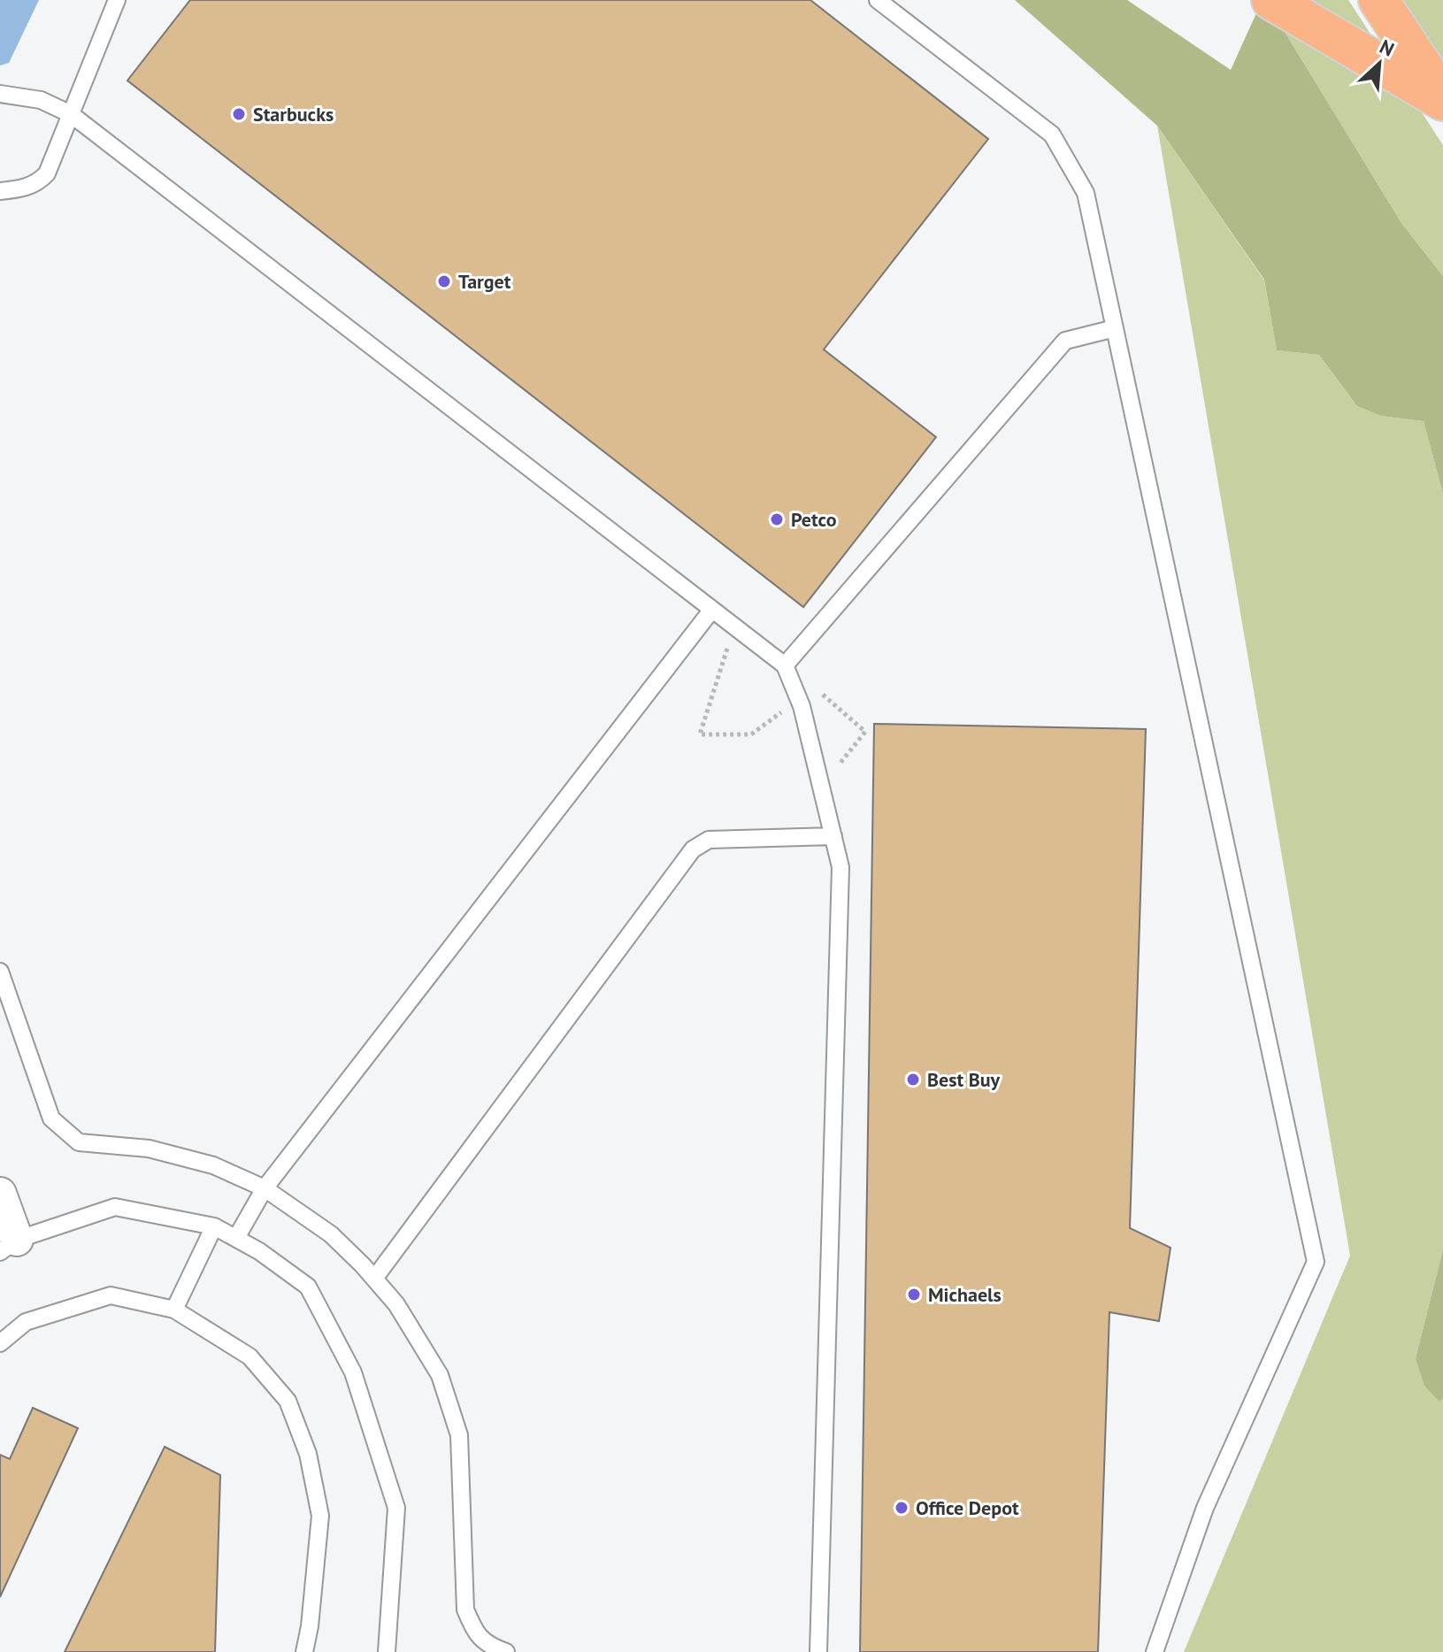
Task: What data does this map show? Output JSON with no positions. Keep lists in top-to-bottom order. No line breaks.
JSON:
{"places":["Starbucks","Target","Petco","Best Buy","Michaels","Office Depot"],"north":"top right"}
